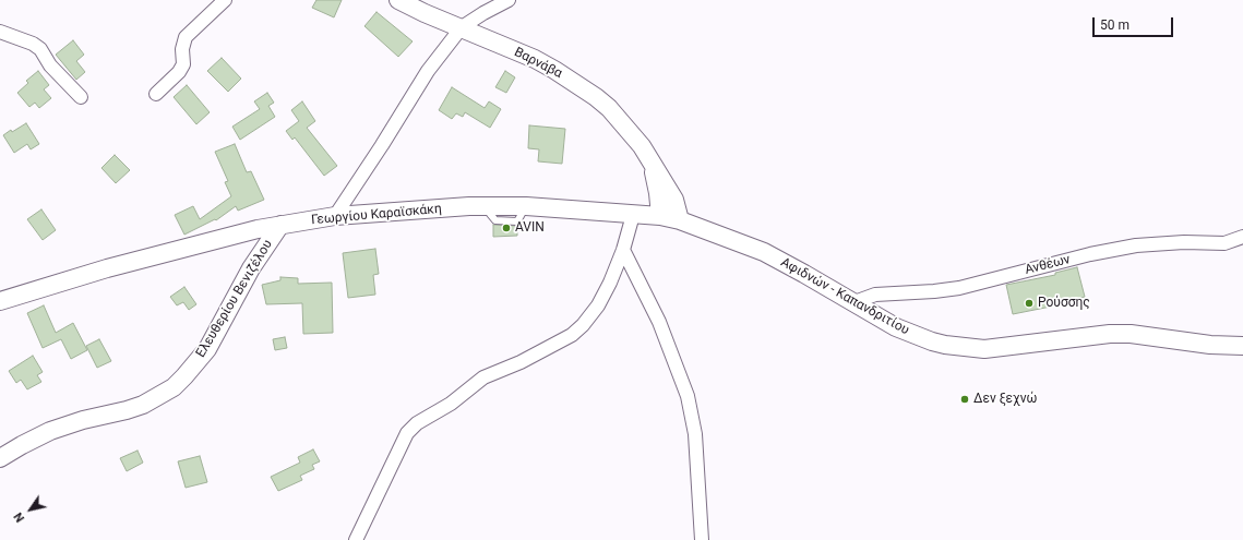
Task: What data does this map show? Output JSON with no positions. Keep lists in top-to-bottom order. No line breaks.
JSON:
{"streets":{"main road":["Βαρνάβα","Γεωργίου Καραϊσκάκη","Αφιδνών - Καπανδριτίου","Ελευθερίου Βενιζέλου"],"street":["Ανθέων"]},"crossings":[["Βαρνάβα","Αφιδνών - Καπανδριτίου"],["Γεωργίου Καραϊσκάκη","Αφιδνών - Καπανδριτίου"],["Γεωργίου Καραϊσκάκη","Ελευθερίου Βενιζέλου"],["Ανθέων","Αφιδνών - Καπανδριτίου"]],"places":["AVIN","Ρούσσης","Δεν ξεχνώ"],"scale_bar":"50 m","north":"bottom left"}
